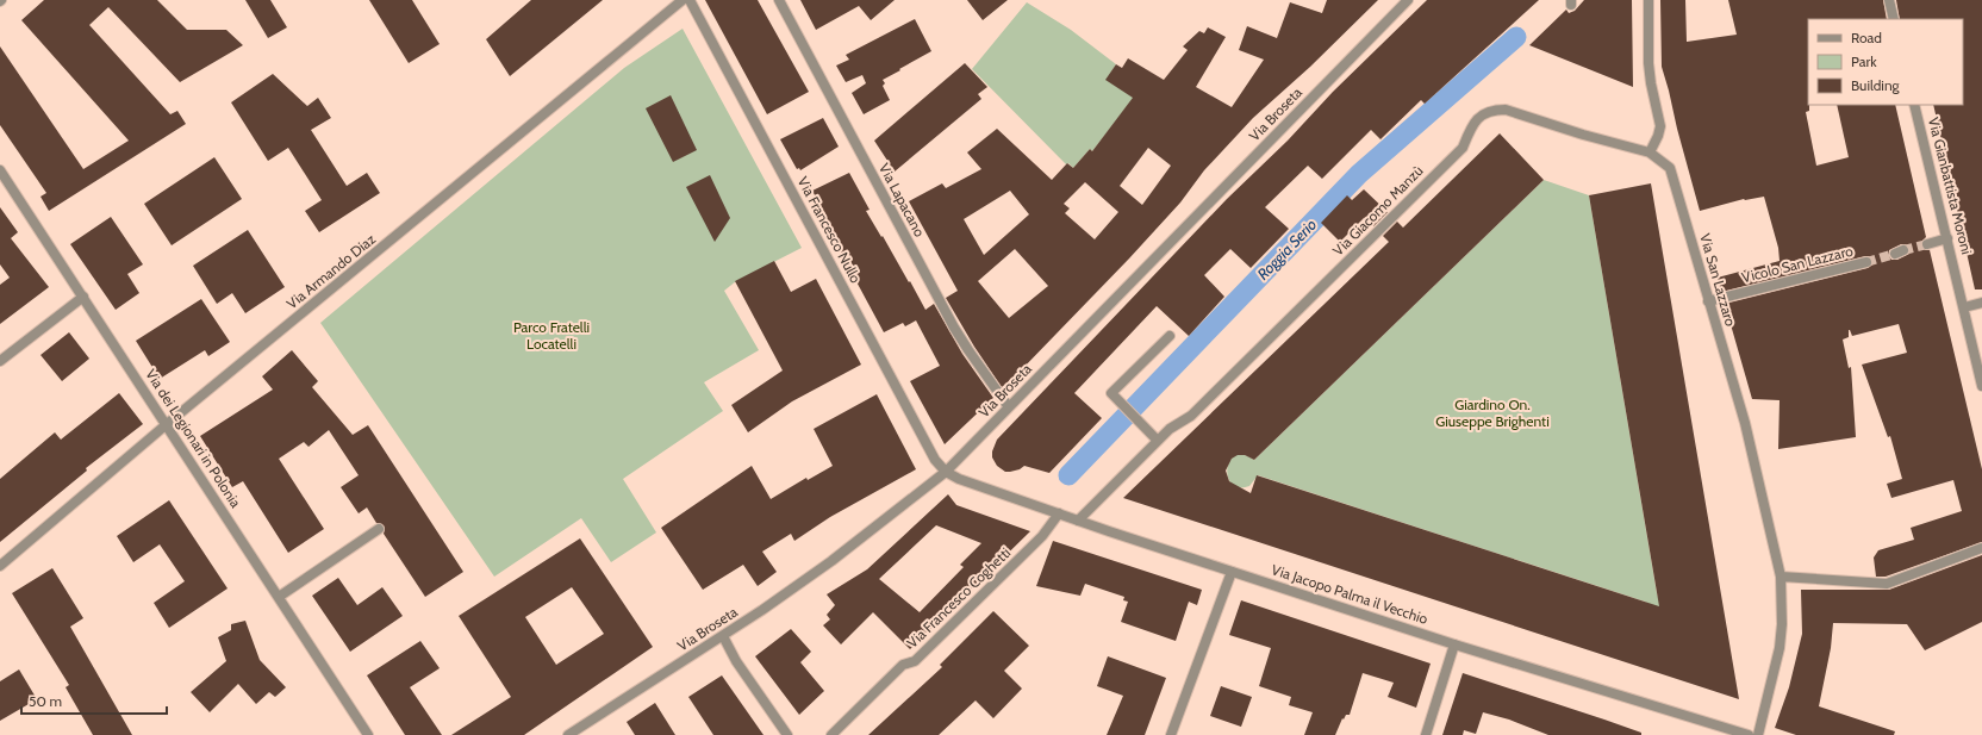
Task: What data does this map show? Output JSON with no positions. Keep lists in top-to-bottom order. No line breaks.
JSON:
{"streets":{"street":["Via Broseta","Via Gianbattista Moroni","Via Lapacano","Via Giacomo Manzù","Via Francesco Nullo","Vicolo San Lazzaro","Via Armando Diaz","Via San Lazzaro","Via dei Legionari in Polonia","Via Jacopo Palma il Vecchio","Via Francesco Coghetti"]},"crossings":[["Via Broseta","Via Lapacano"],["Via Broseta","Via Francesco Nullo"],["Via Broseta","Via Jacopo Palma il Vecchio"],["Via Giacomo Manzù","Via San Lazzaro"],["Via Giacomo Manzù","Via Jacopo Palma il Vecchio"],["Via Francesco Nullo","Via Jacopo Palma il Vecchio"],["Vicolo San Lazzaro","Via San Lazzaro"],["Via Armando Diaz","Via dei Legionari in Polonia"],["Via Jacopo Palma il Vecchio","Via Francesco Coghetti"]],"water":["Roggia Serio"],"parks":["Parco Fratelli Locatelli","Giardino On. Giuseppe Brighenti"],"legend":["Road","Park","Building"],"scale_bar":"50 m"}
